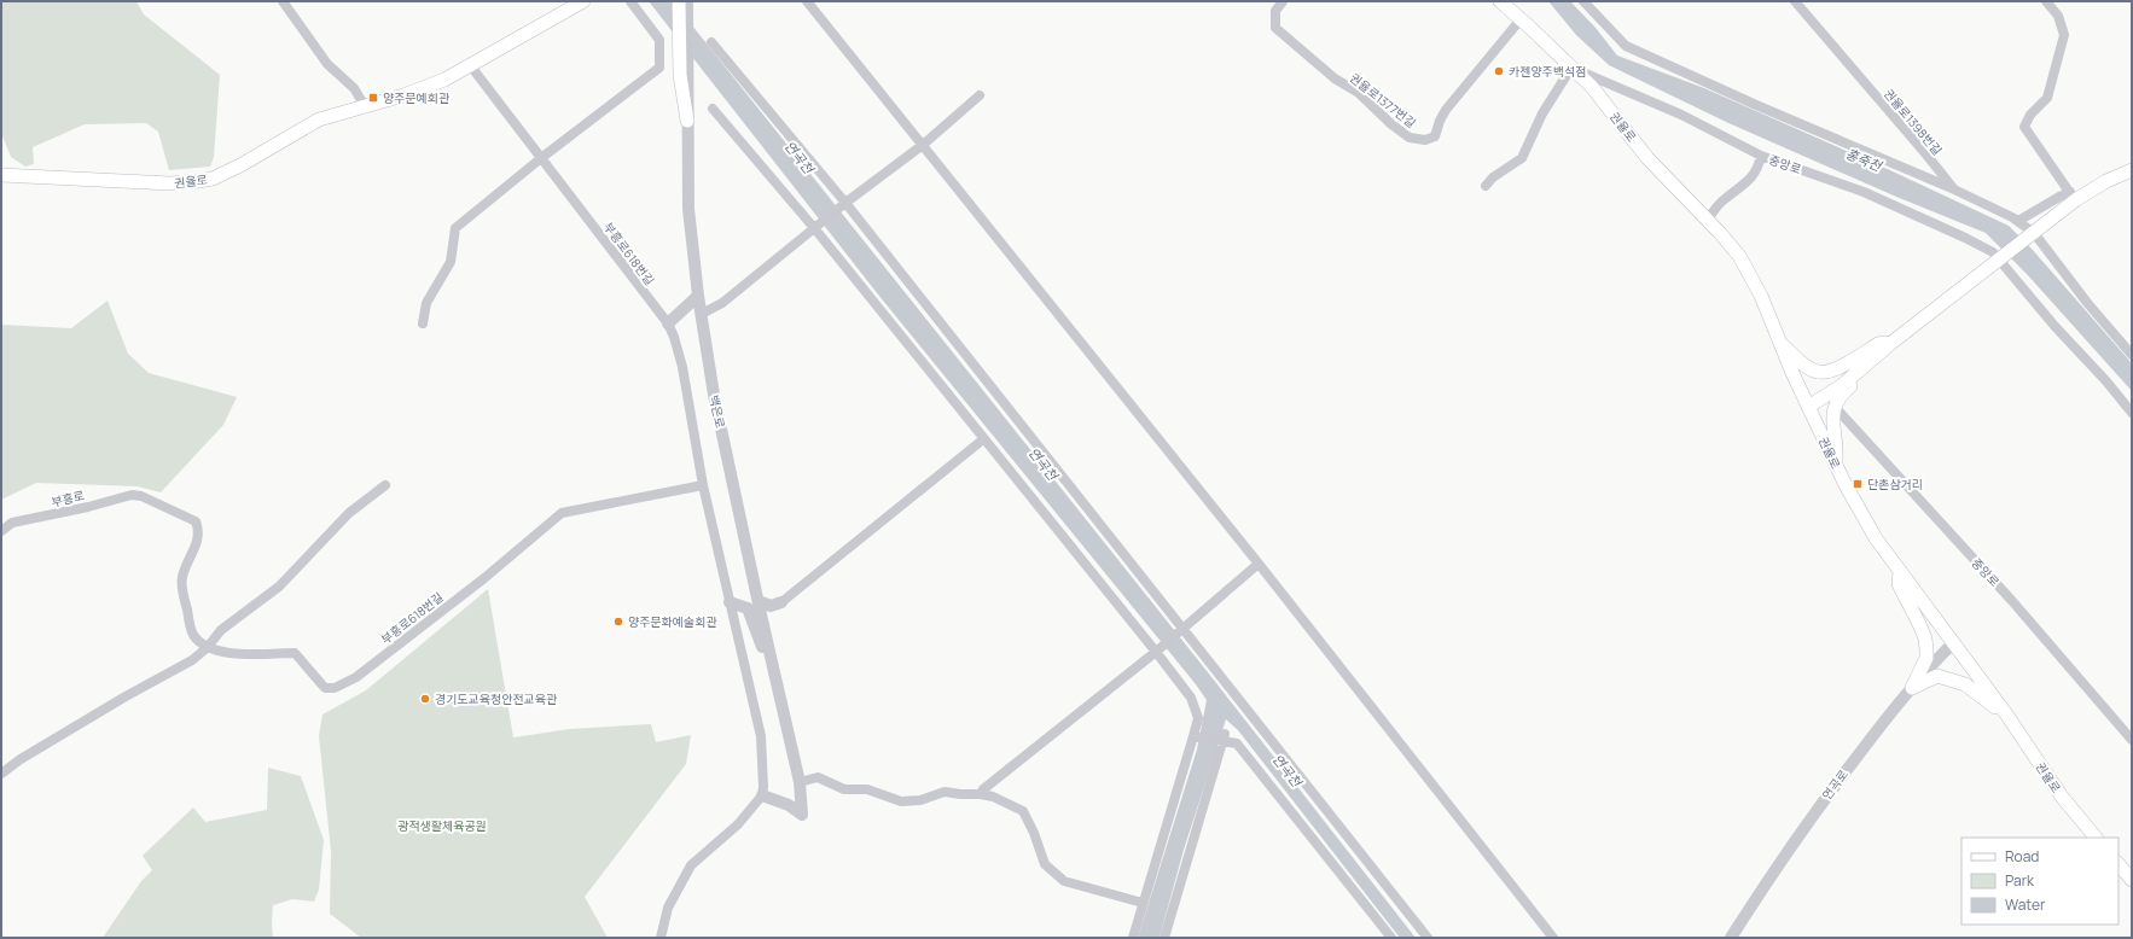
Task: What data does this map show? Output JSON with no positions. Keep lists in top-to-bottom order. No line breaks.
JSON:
{"streets":{"main road":["권율로"],"street":["권율로1377번길","권율로1398번길","중앙로","부흥로618번길","백은로","부흥로","연곡로"]},"crossings":[["권율로1377번길","권율로"],["권율로","중앙로"],["권율로","부흥로618번길"],["권율로","연곡로"],["부흥로618번길","백은로"],["부흥로618번길","부흥로"]],"water":["연곡천","홍죽천"],"parks":["광적생활체육공원"],"places":{"other":["카젠양주백석점","양주문화예술회관","경기도교육청안전교육관"],"transit":["양주문예회관","단촌삼거리"]},"legend":["Road","Park","Water"]}
